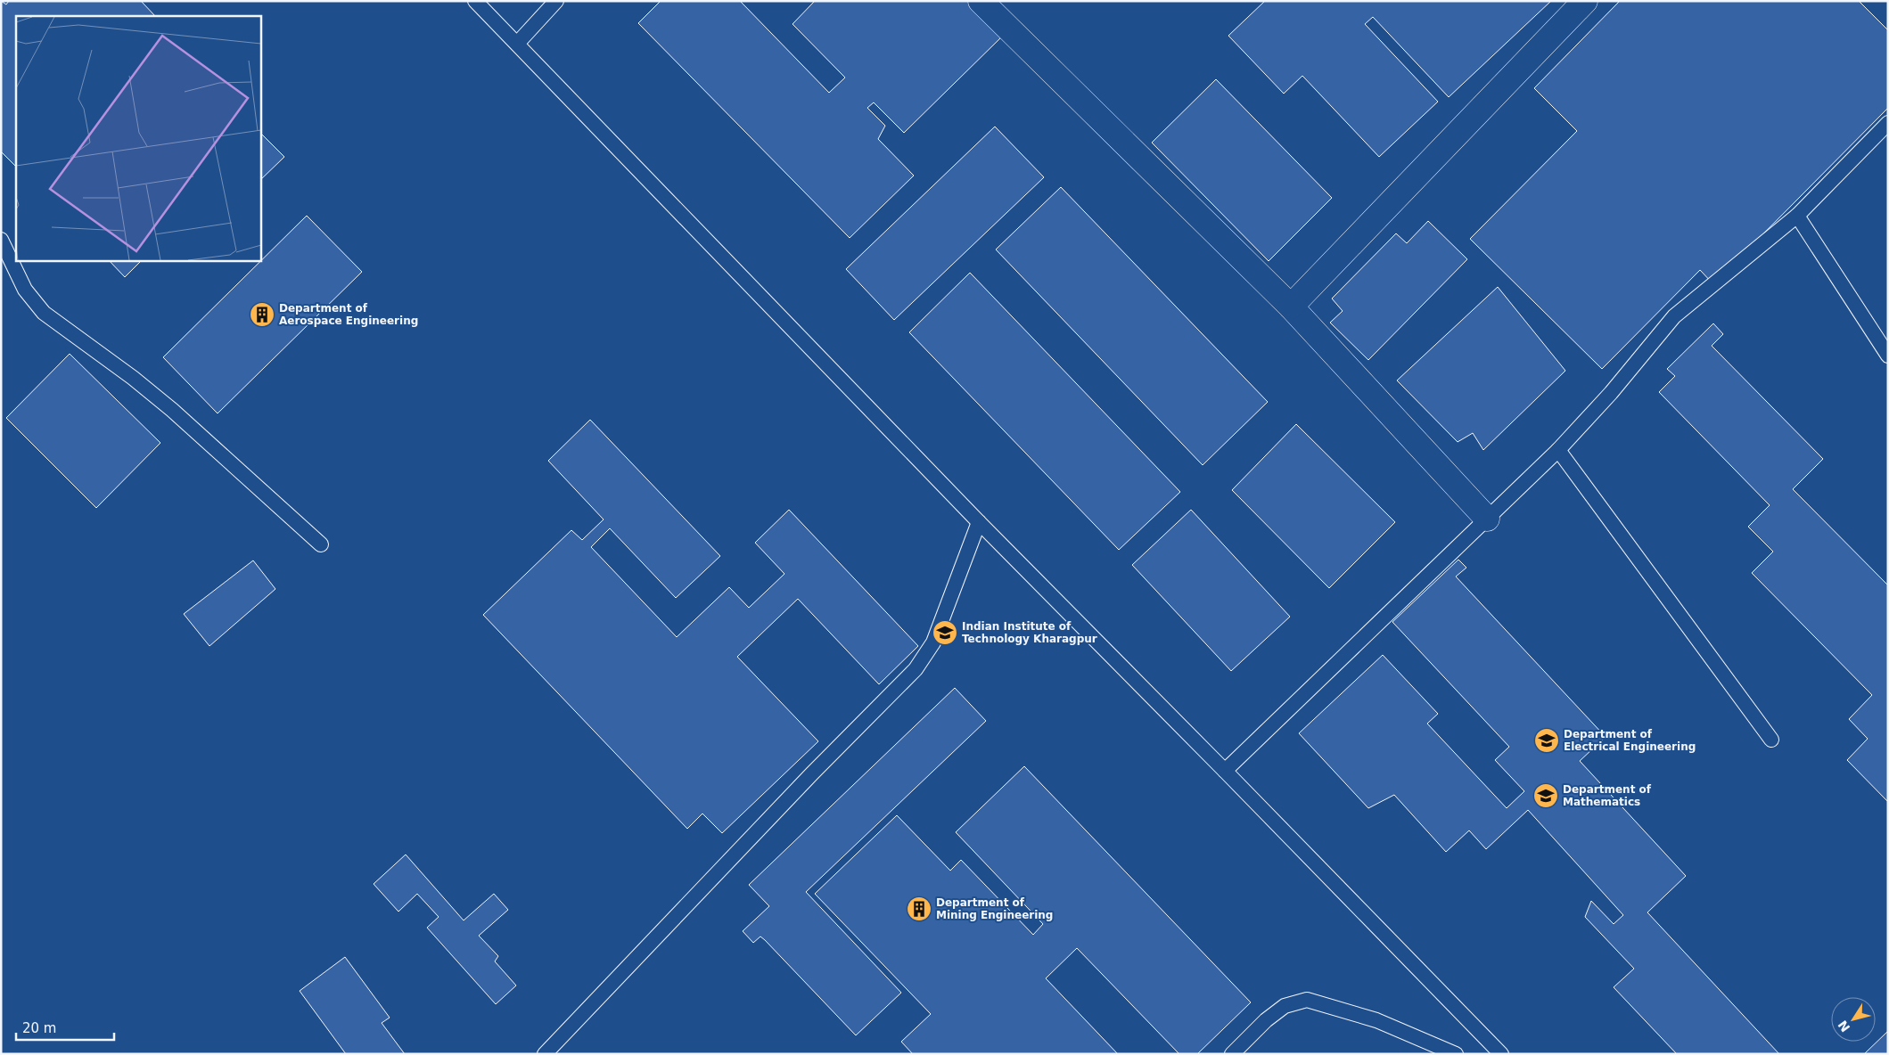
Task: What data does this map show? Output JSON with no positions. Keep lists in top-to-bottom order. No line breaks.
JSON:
{"places":{"building":["Department of Aerospace Engineering","Department of Mining Engineering"],"school or university":["Indian Institute of Technology Kharagpur","Department of Electrical Engineering","Department of Mathematics"]},"scale_bar":"20 m","north":"bottom left"}
